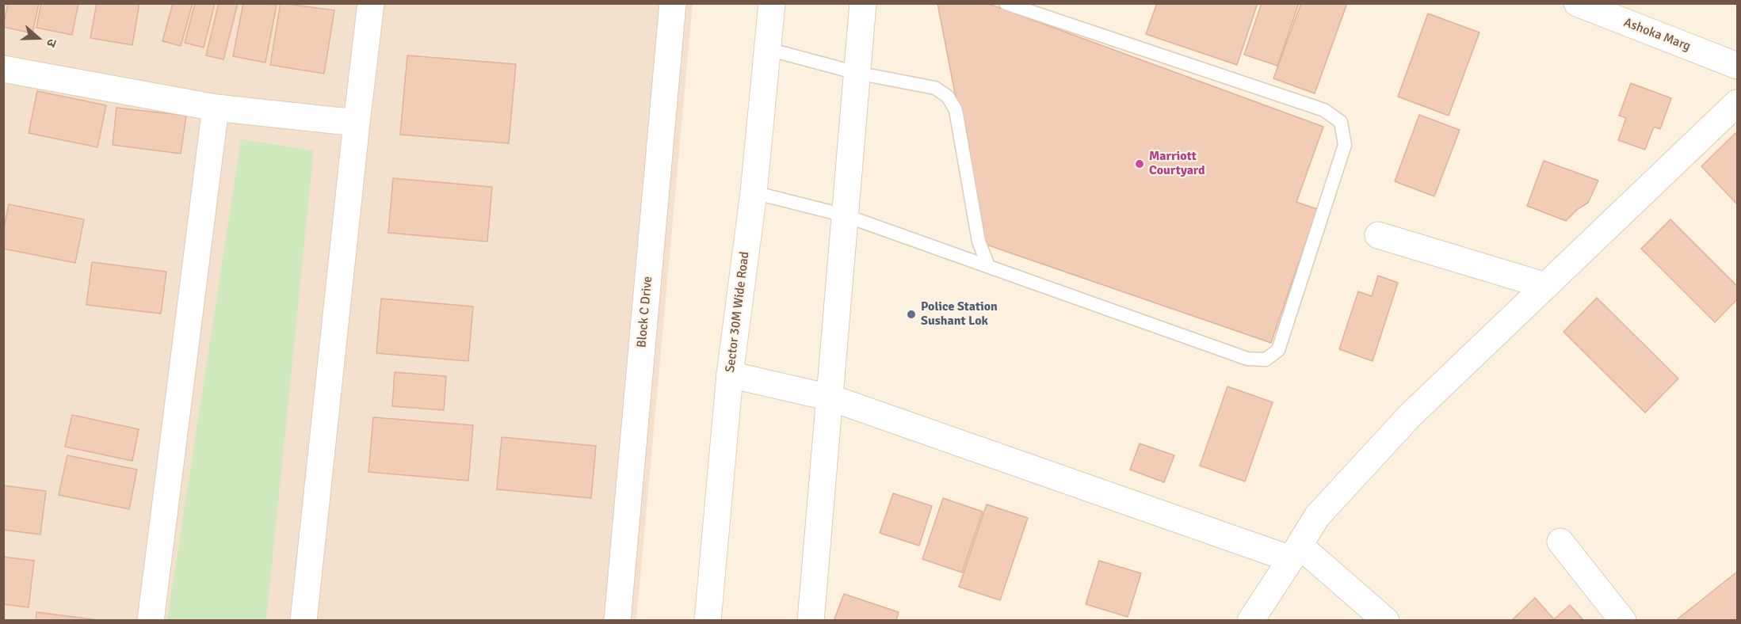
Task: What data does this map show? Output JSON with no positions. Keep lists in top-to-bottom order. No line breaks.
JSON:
{"streets":{"street":["Ashoka Marg","Block C Drive","Sector 30M Wide Road"]},"places":["Marriott Courtyard","Police Station Sushant Lok"],"north":"right"}
